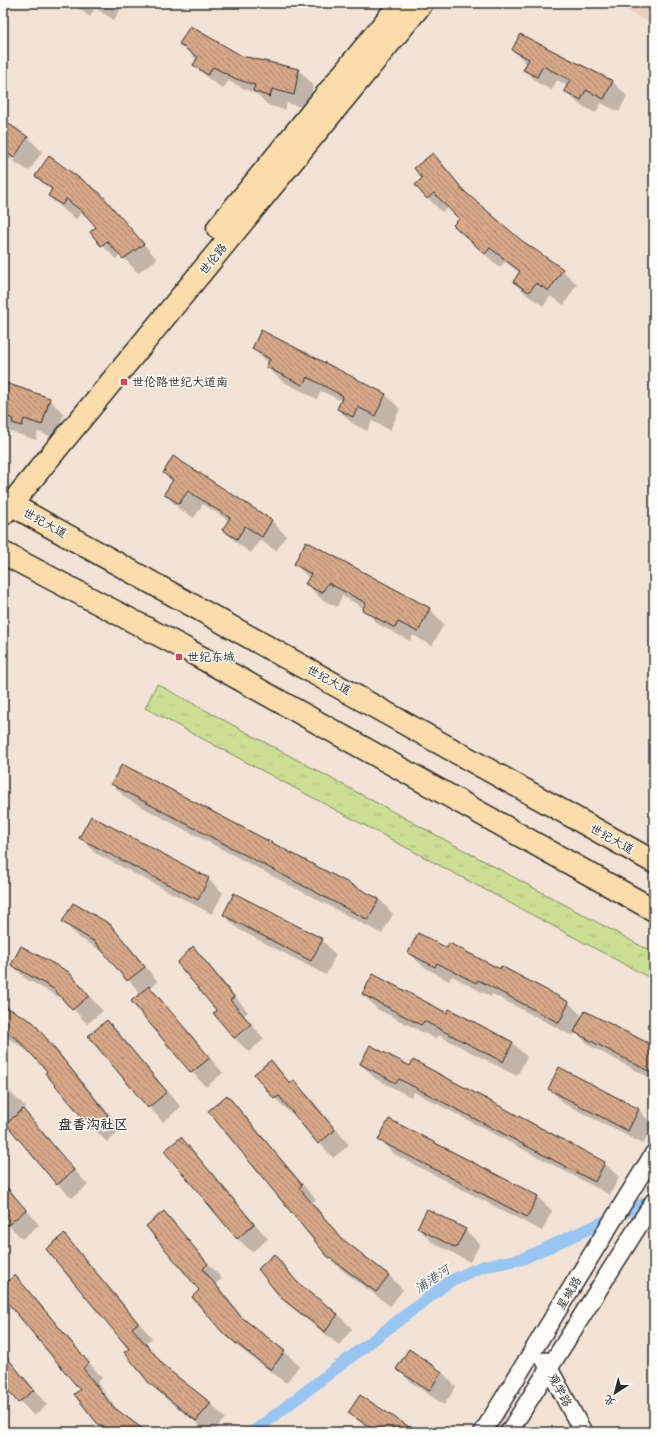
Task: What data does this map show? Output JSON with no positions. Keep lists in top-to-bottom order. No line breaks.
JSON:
{"streets":{"main road":["世伦路","世纪大道"],"street":["星城路","观学路"]},"crossings":[["世伦路","世纪大道"],["星城路","观学路"]],"districts":["盘香沟社区"],"water":["浦港河"],"places":{"transit":["世伦路世纪大道南","世纪东城"]},"north":"bottom left"}
